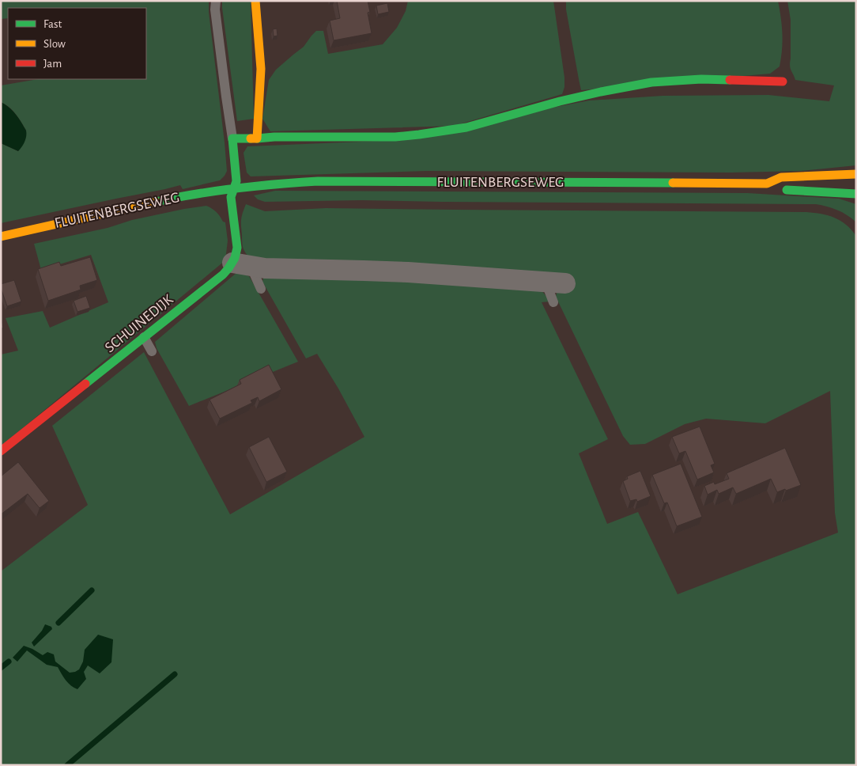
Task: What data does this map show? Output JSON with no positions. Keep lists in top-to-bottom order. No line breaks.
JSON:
{"streets":{"street":["FLUITENBERGSEWEG","SCHUINEDIJK"]},"crossings":[["FLUITENBERGSEWEG","SCHUINEDIJK"]],"legend":["Fast","Slow","Jam"]}
